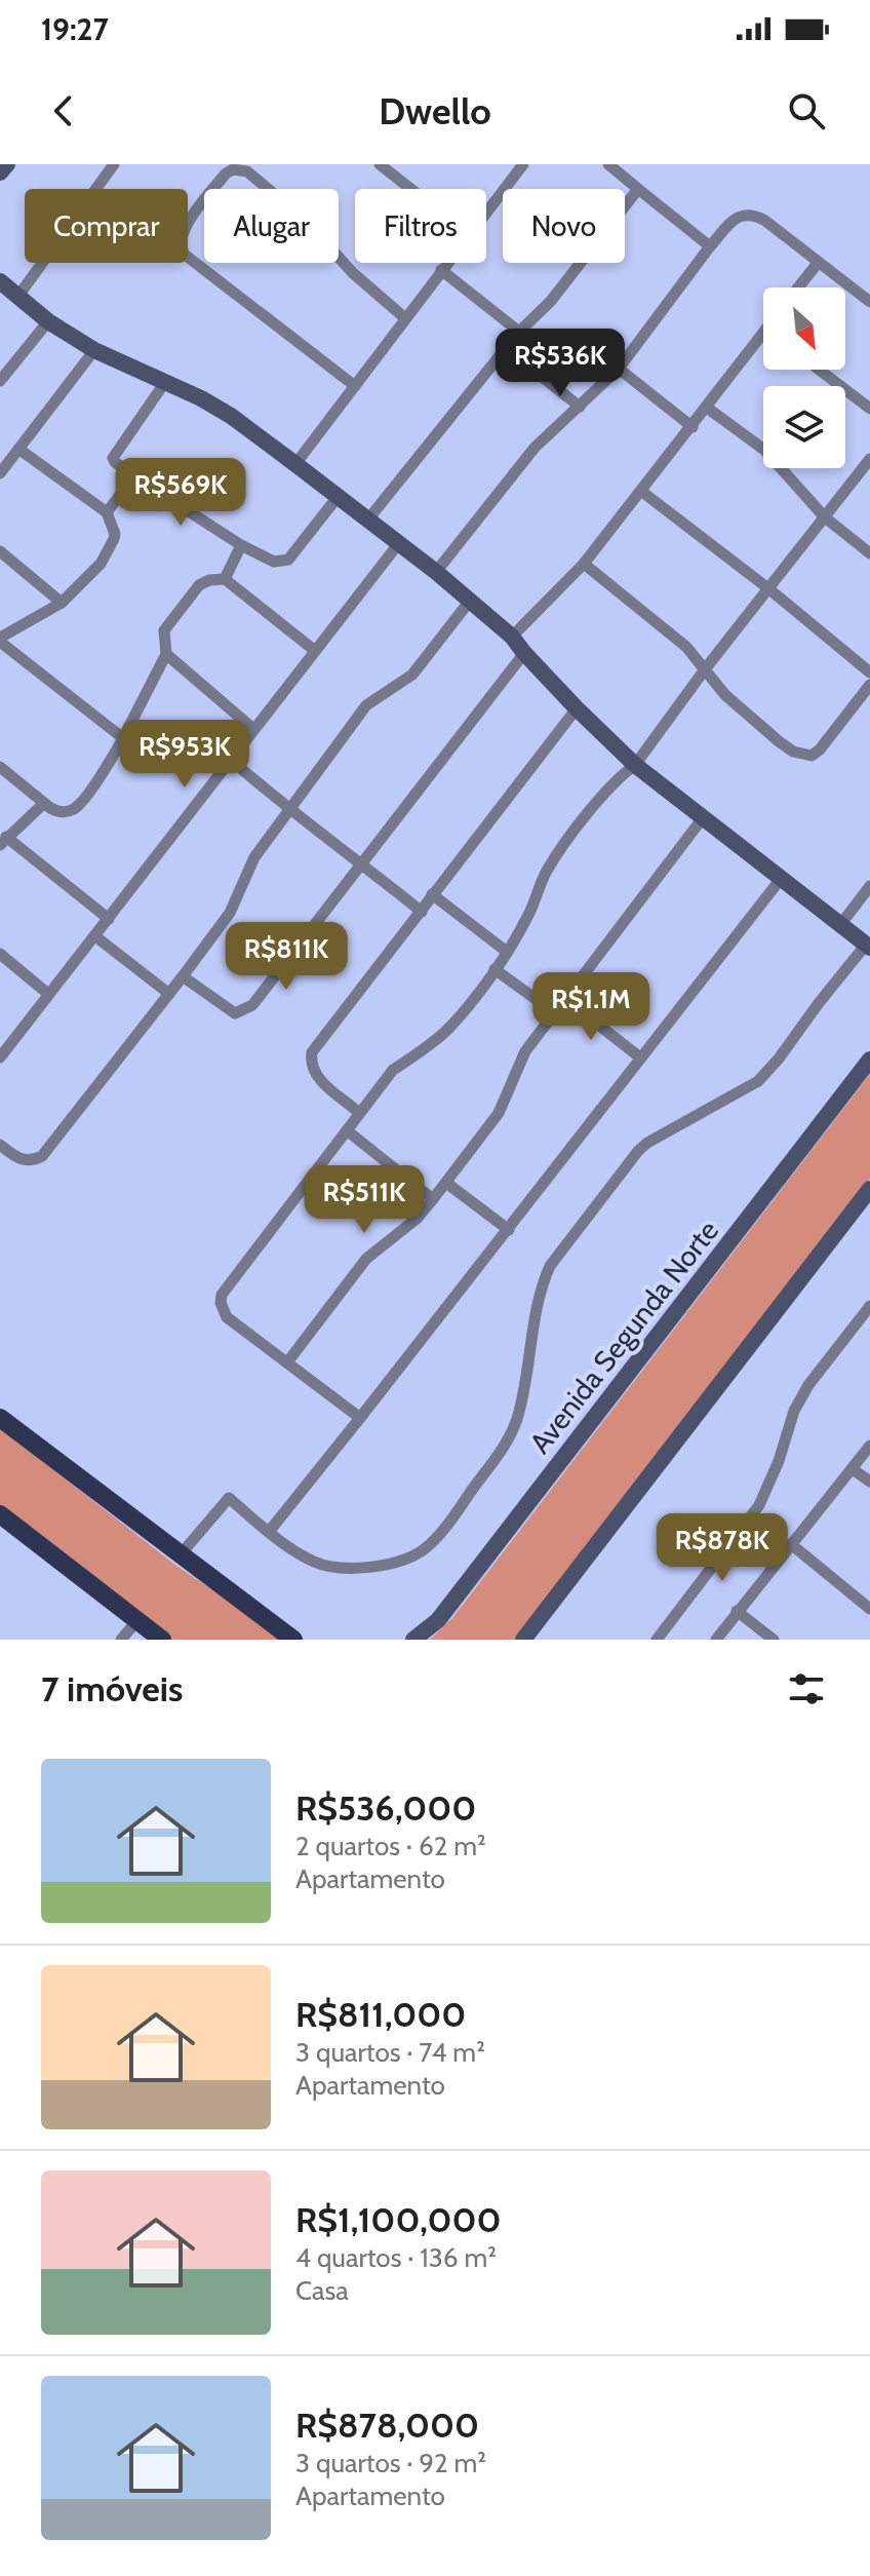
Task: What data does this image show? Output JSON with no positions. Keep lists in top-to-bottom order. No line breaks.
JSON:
{"streets":{"main road":["Avenida Segunda Norte"]},"north":"bottom right","page":{"status":"19:27","header":"Dwello","chip":["Comprar","Alugar","Filtros","Novo"],"price":["R$536K","R$569K","R$953K","R$811K","R$1.1M","R$511K","R$878K"],"heading":"7 imóveis","list":[{"name":"R$536,000","note":"2 quartos · 62 m² · Apartamento"},{"name":"R$811,000","note":"3 quartos · 74 m² · Apartamento"},{"name":"R$1,100,000","note":"4 quartos · 136 m² · Casa"},{"name":"R$878,000","note":"3 quartos · 92 m² · Apartamento"}]}}
